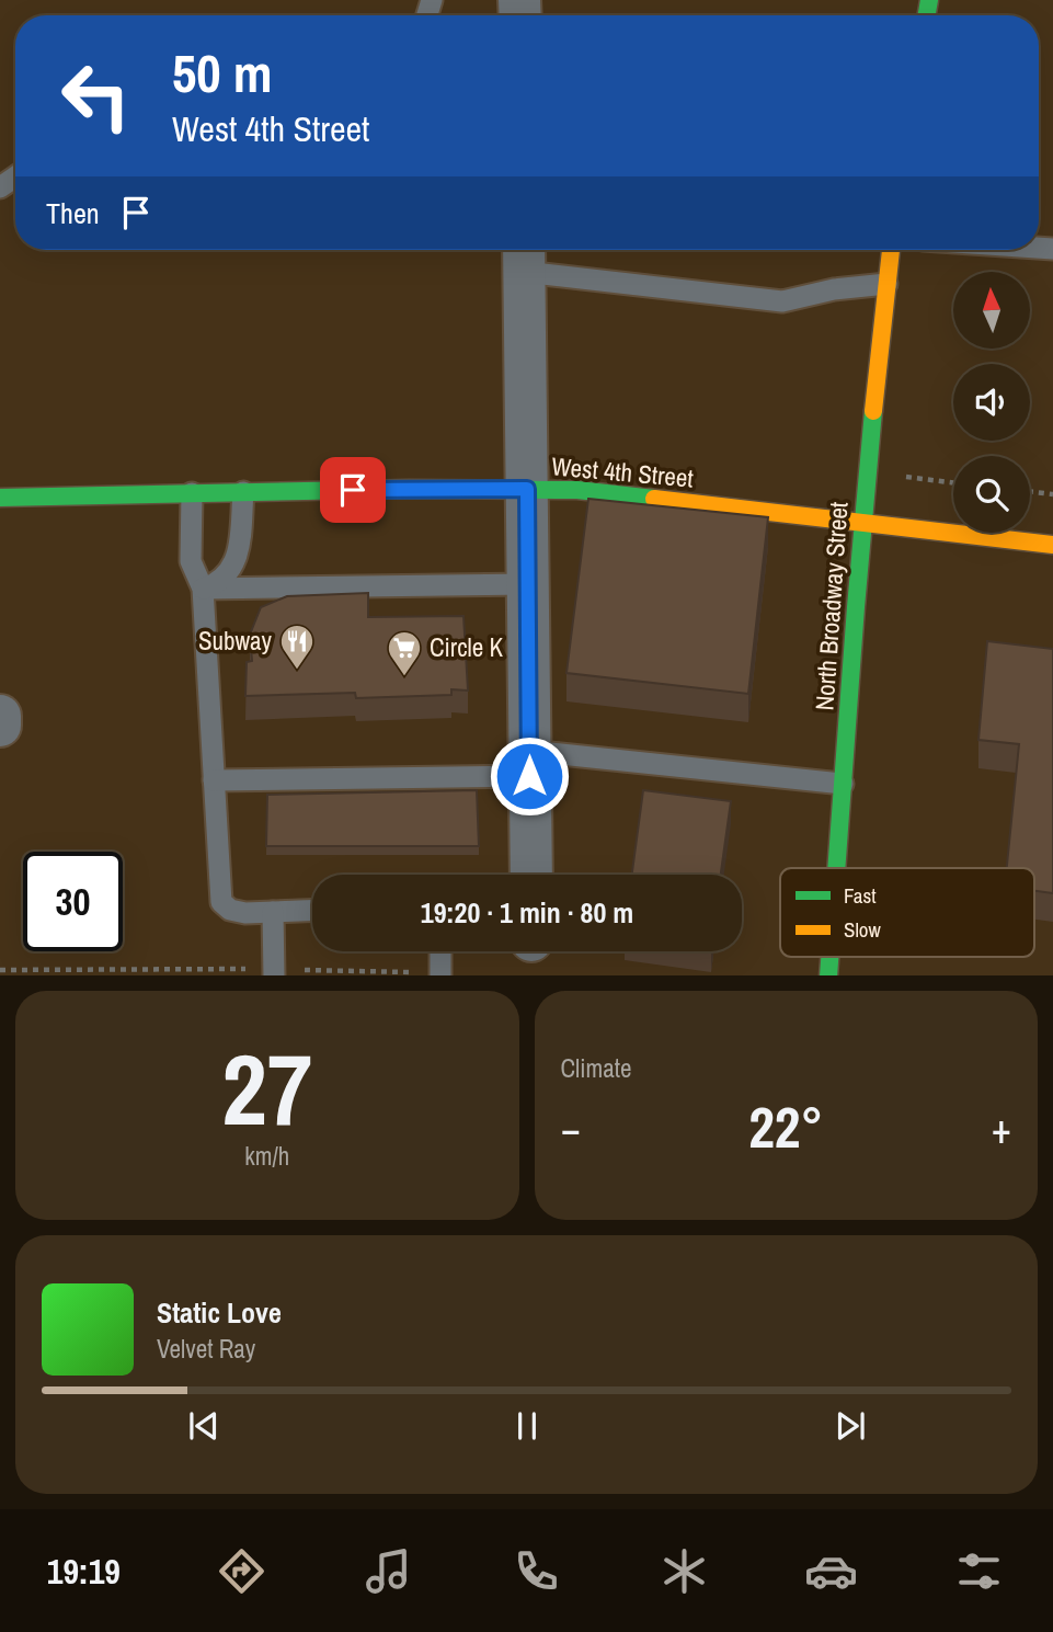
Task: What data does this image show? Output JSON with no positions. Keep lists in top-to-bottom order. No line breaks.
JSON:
{"streets":{"street":["West 4th Street","North Broadway Street"]},"crossings":[["West 4th Street","North Broadway Street"]],"places":{"restaurant":["Subway"],"supermarket":["Circle K"]},"legend":["Fast","Slow"],"north":"top","page":{"turn":["50 m","West 4th Street"],"then":"Then","limit":"30","trip":"19:20 · 1 min · 80 m","tile":[["27","km/h"],"Climate"],"heat":["−","22°","+"],"song":["Static Love","Velvet Ray"],"tabs":"19:19"}}
